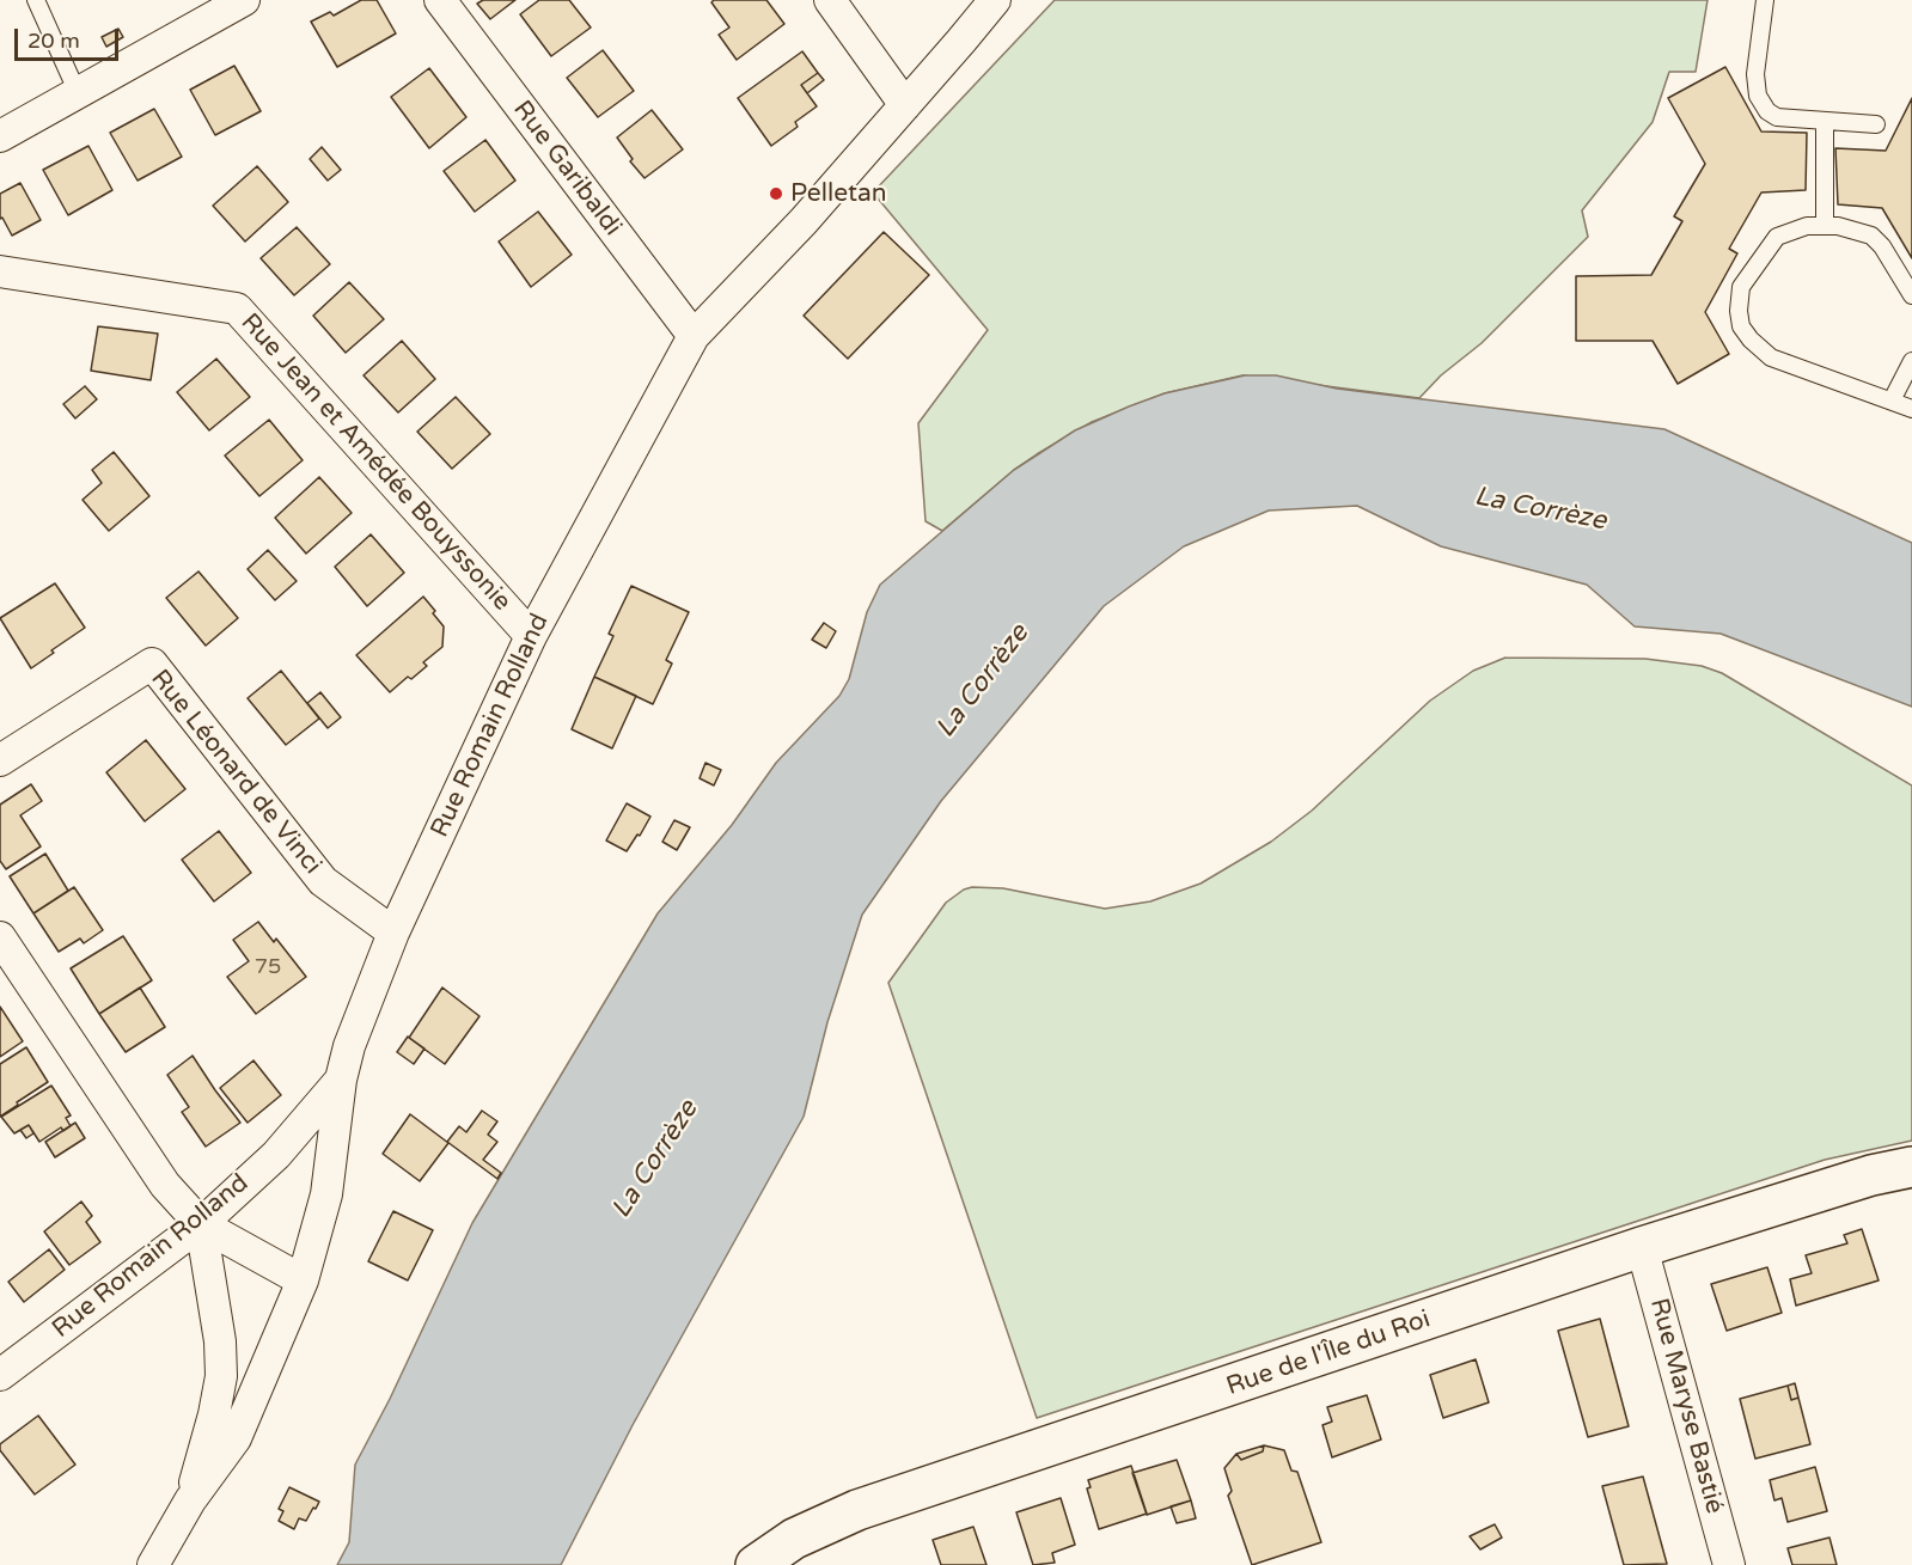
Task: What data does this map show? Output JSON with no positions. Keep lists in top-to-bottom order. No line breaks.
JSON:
{"streets":{"main road":["Rue de l'Île du Roi"],"street":["Rue Garibaldi","Rue Jean et Amédée Bouyssonie","Rue Romain Rolland","Rue Léonard de Vinci","Rue Maryse Bastié"]},"crossings":[["Rue Garibaldi","Rue Romain Rolland"],["Rue Jean et Amédée Bouyssonie","Rue Romain Rolland"],["Rue Romain Rolland","Rue Léonard de Vinci"],["Rue de l'Île du Roi","Rue Maryse Bastié"]],"water":["La Corrèze"],"places":["Pelletan"],"house_numbers":["75"],"scale_bar":"20 m"}
